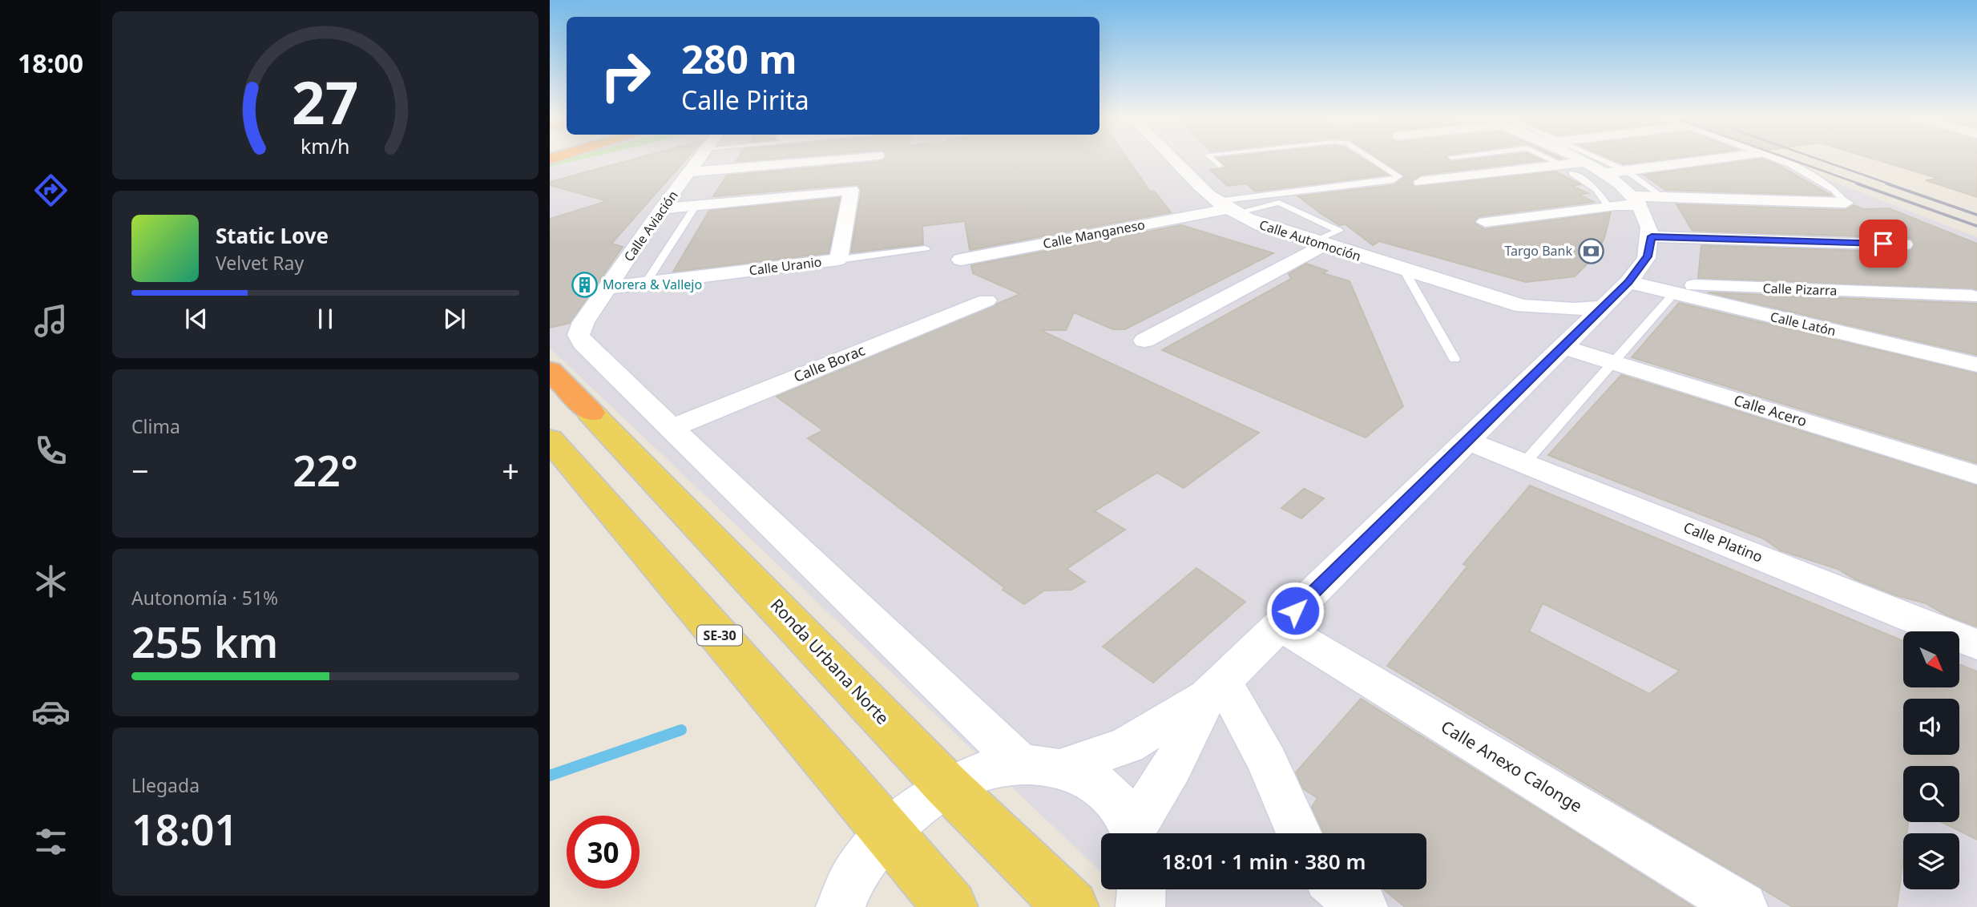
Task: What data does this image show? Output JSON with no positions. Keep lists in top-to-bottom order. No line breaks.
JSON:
{"streets":{"main road":["SE-30","Ronda Urbana Norte"],"street":["Calle Aviación","Calle Manganeso","Calle Automoción","Calle Uranio","Calle Pizarra","Calle Latón","Calle Borac","Calle Acero","Calle Platino","Calle Anexo Calonge"]},"crossings":[["Calle Aviación","Calle Uranio"],["Calle Aviación","Calle Borac"],["Calle Manganeso","Calle Automoción"],["Calle Automoción","Calle Acero"],["Calle Pizarra","Calle Latón"]],"places":{"bank":["Targo Bank"],"building":["Morera & Vallejo"]},"north":"bottom right","page":{"tabs":"18:00","turn":["280 m","Calle Pirita"],"song":["Static Love","Velvet Ray"],"tile":["Clima",["Autonomía · 51%","255 km"],["Llegada","18:01"]],"heat":["−","22°","+"],"limit":"30","trip":"18:01 · 1 min · 380 m","gauge":["27","km/h"]}}
